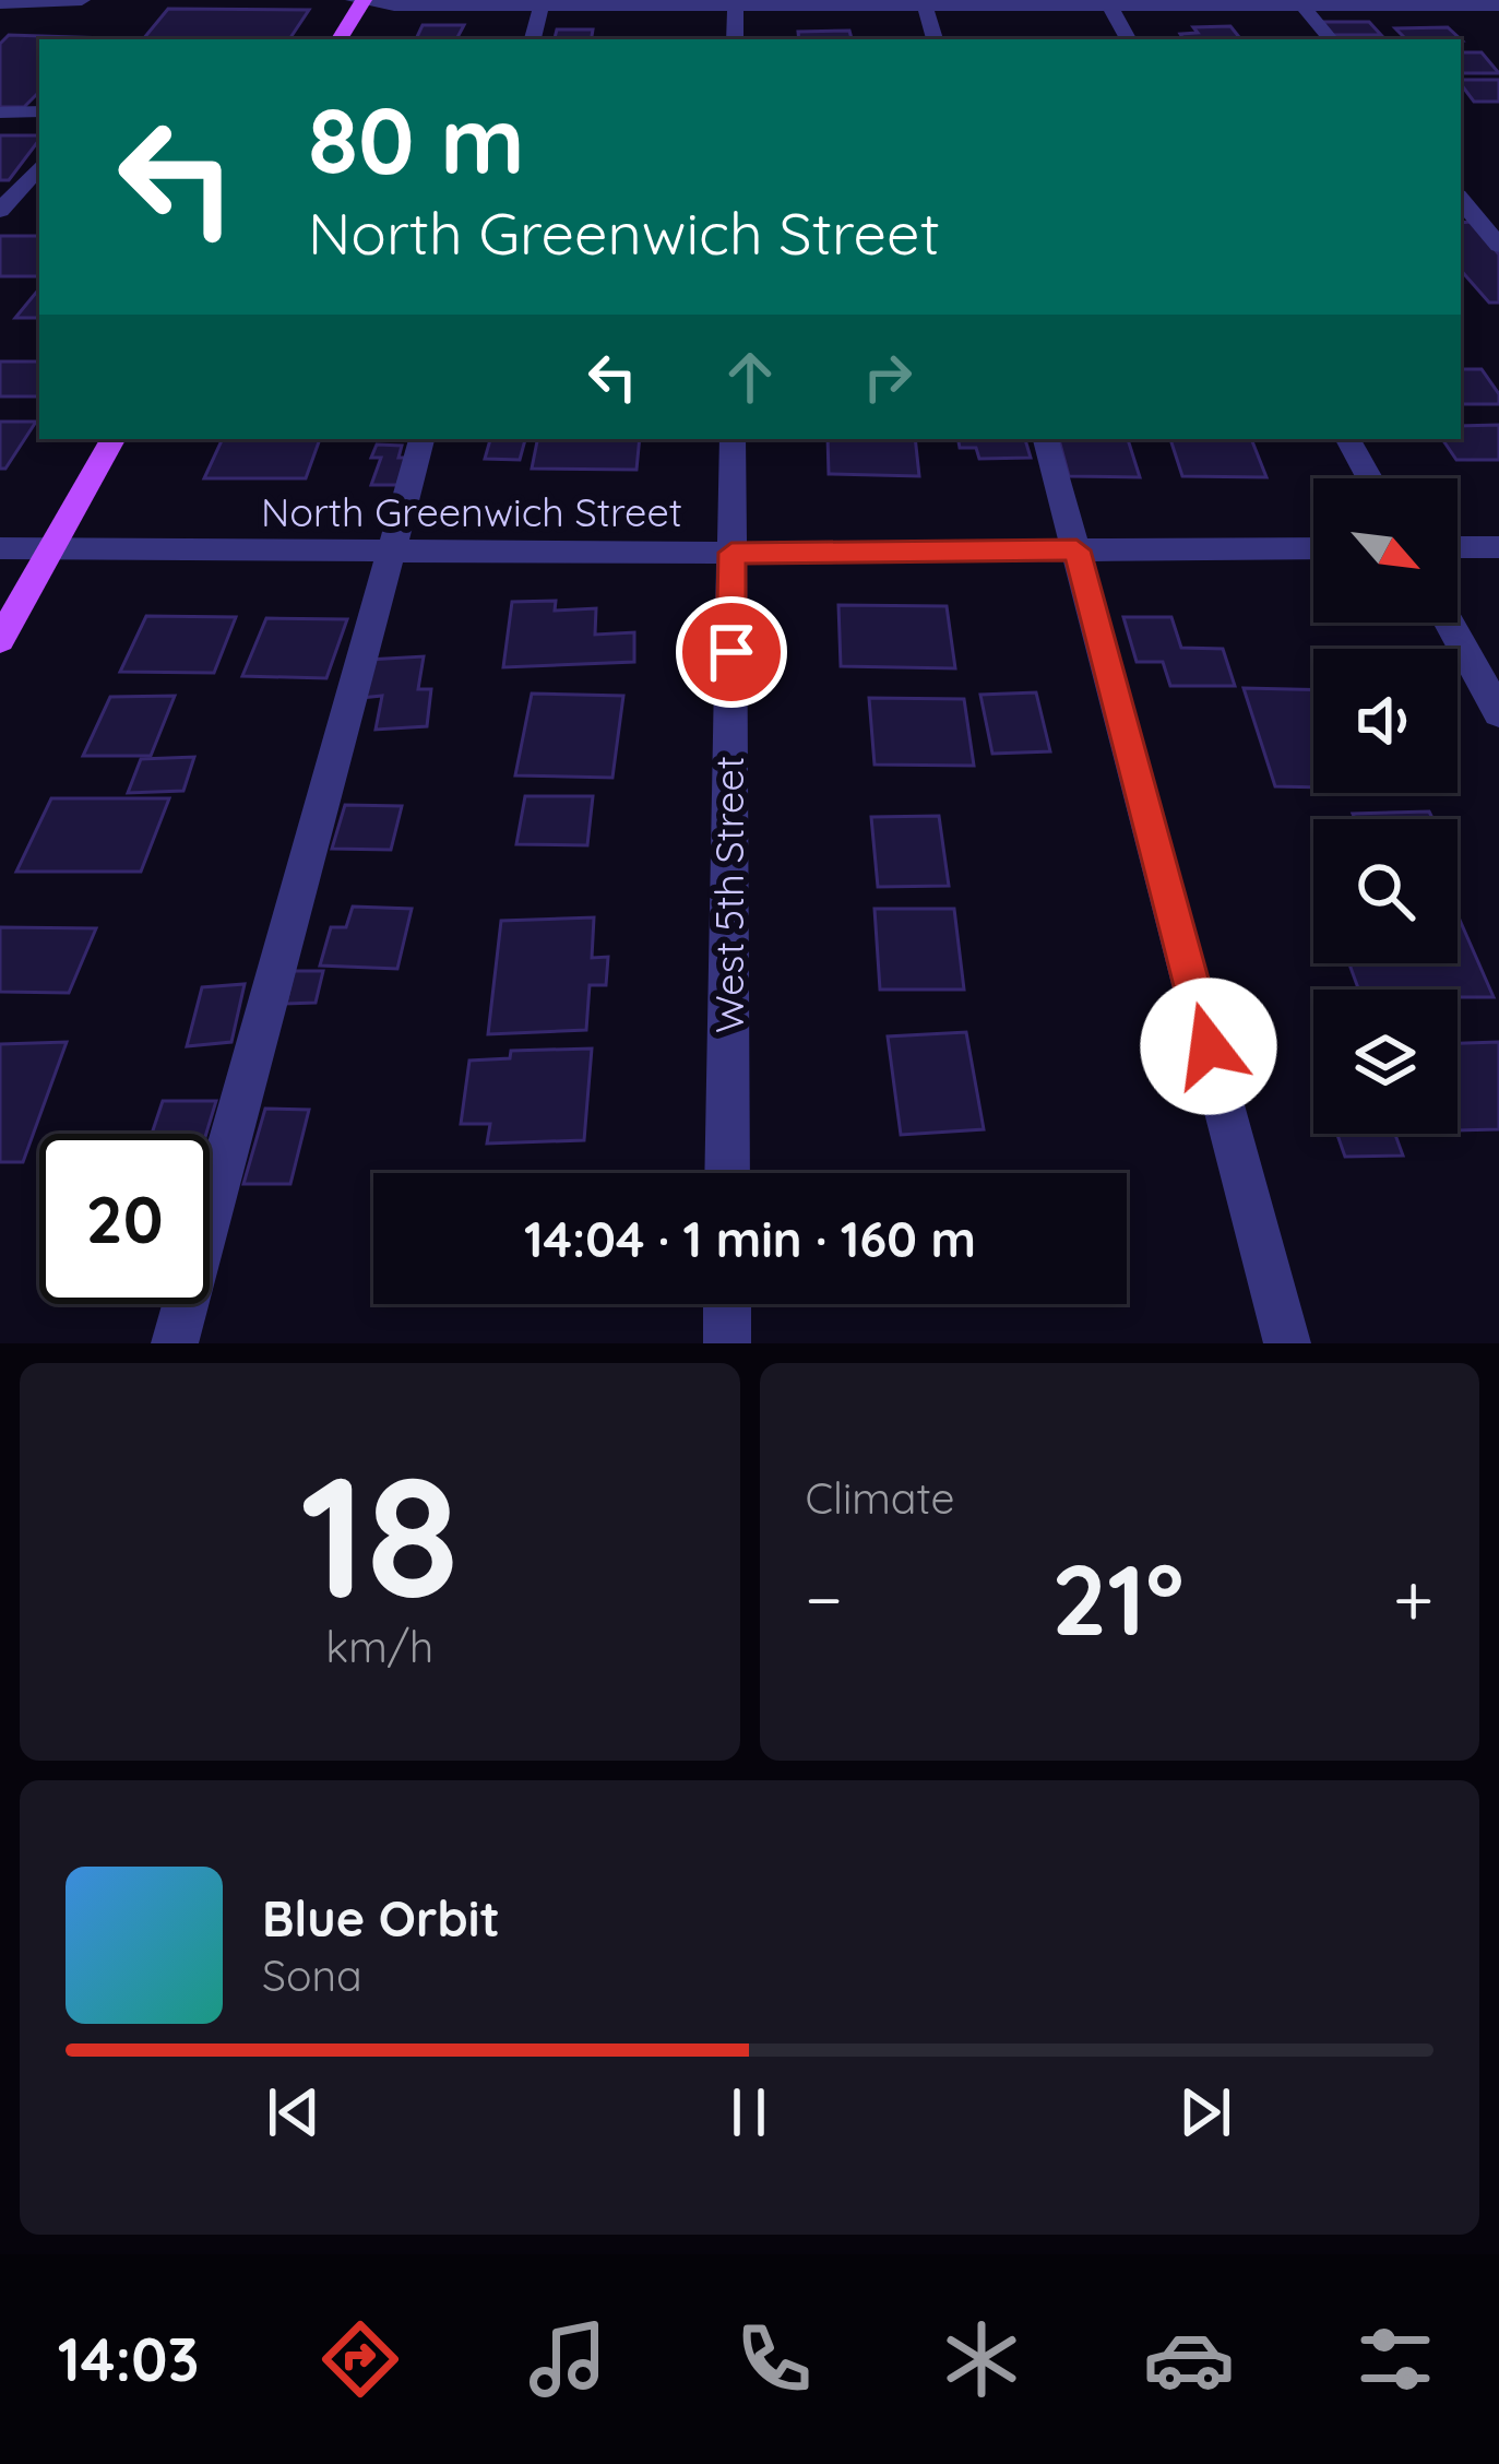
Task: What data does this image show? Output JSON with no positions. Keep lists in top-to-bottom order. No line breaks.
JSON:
{"streets":{"street":["North Greenwich Street","West 5th Street"]},"crossings":[["North Greenwich Street","West 5th Street"]],"north":"bottom right","page":{"turn":["80 m","North Greenwich Street"],"limit":"20","trip":"14:04 · 1 min · 160 m","tile":[["18","km/h"],"Climate"],"heat":["−","21°","+"],"song":["Blue Orbit","Sona"],"tabs":"14:03"}}
